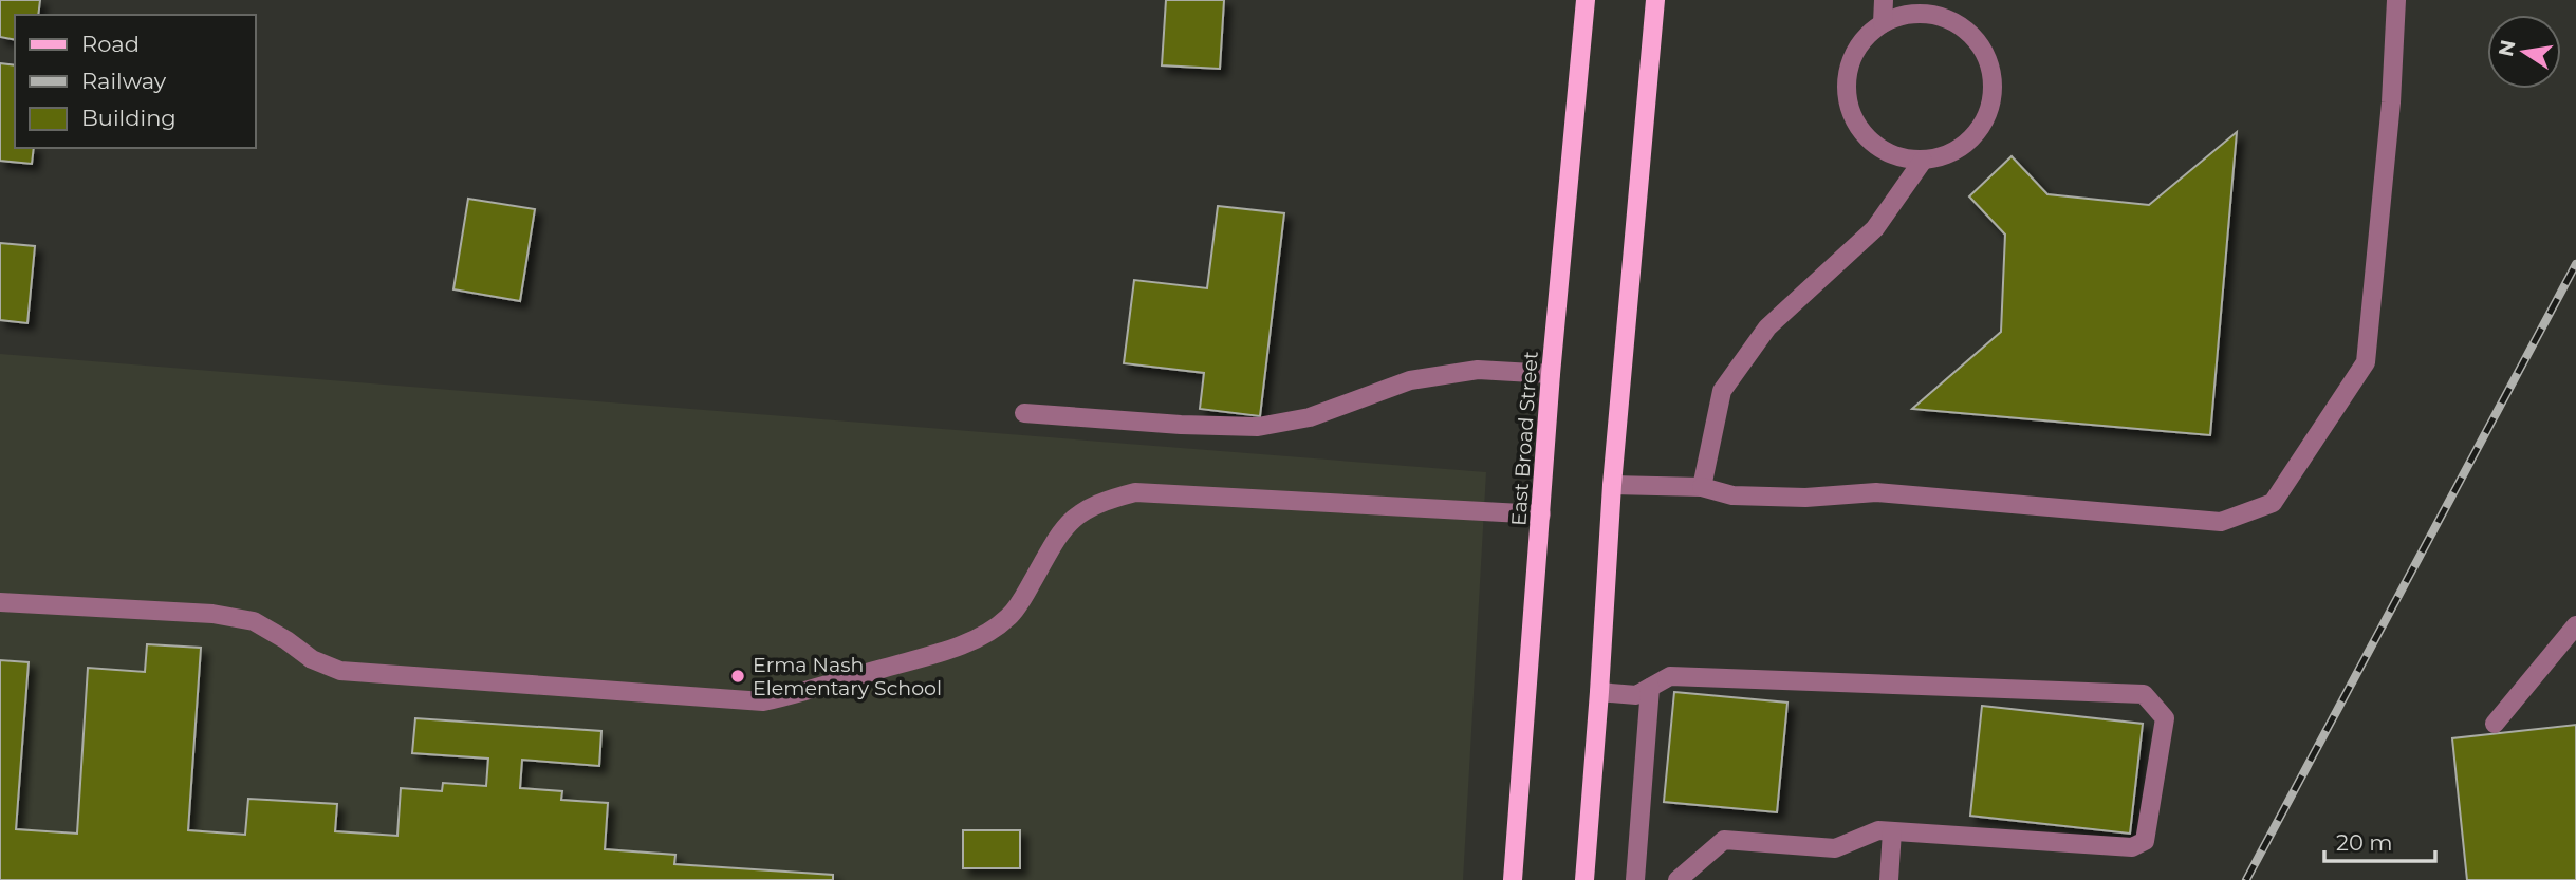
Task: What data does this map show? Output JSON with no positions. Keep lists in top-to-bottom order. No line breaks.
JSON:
{"streets":{"main road":["East Broad Street"]},"places":["Erma Nash Elementary School"],"legend":["Road","Railway","Building"],"scale_bar":"20 m","north":"left"}
